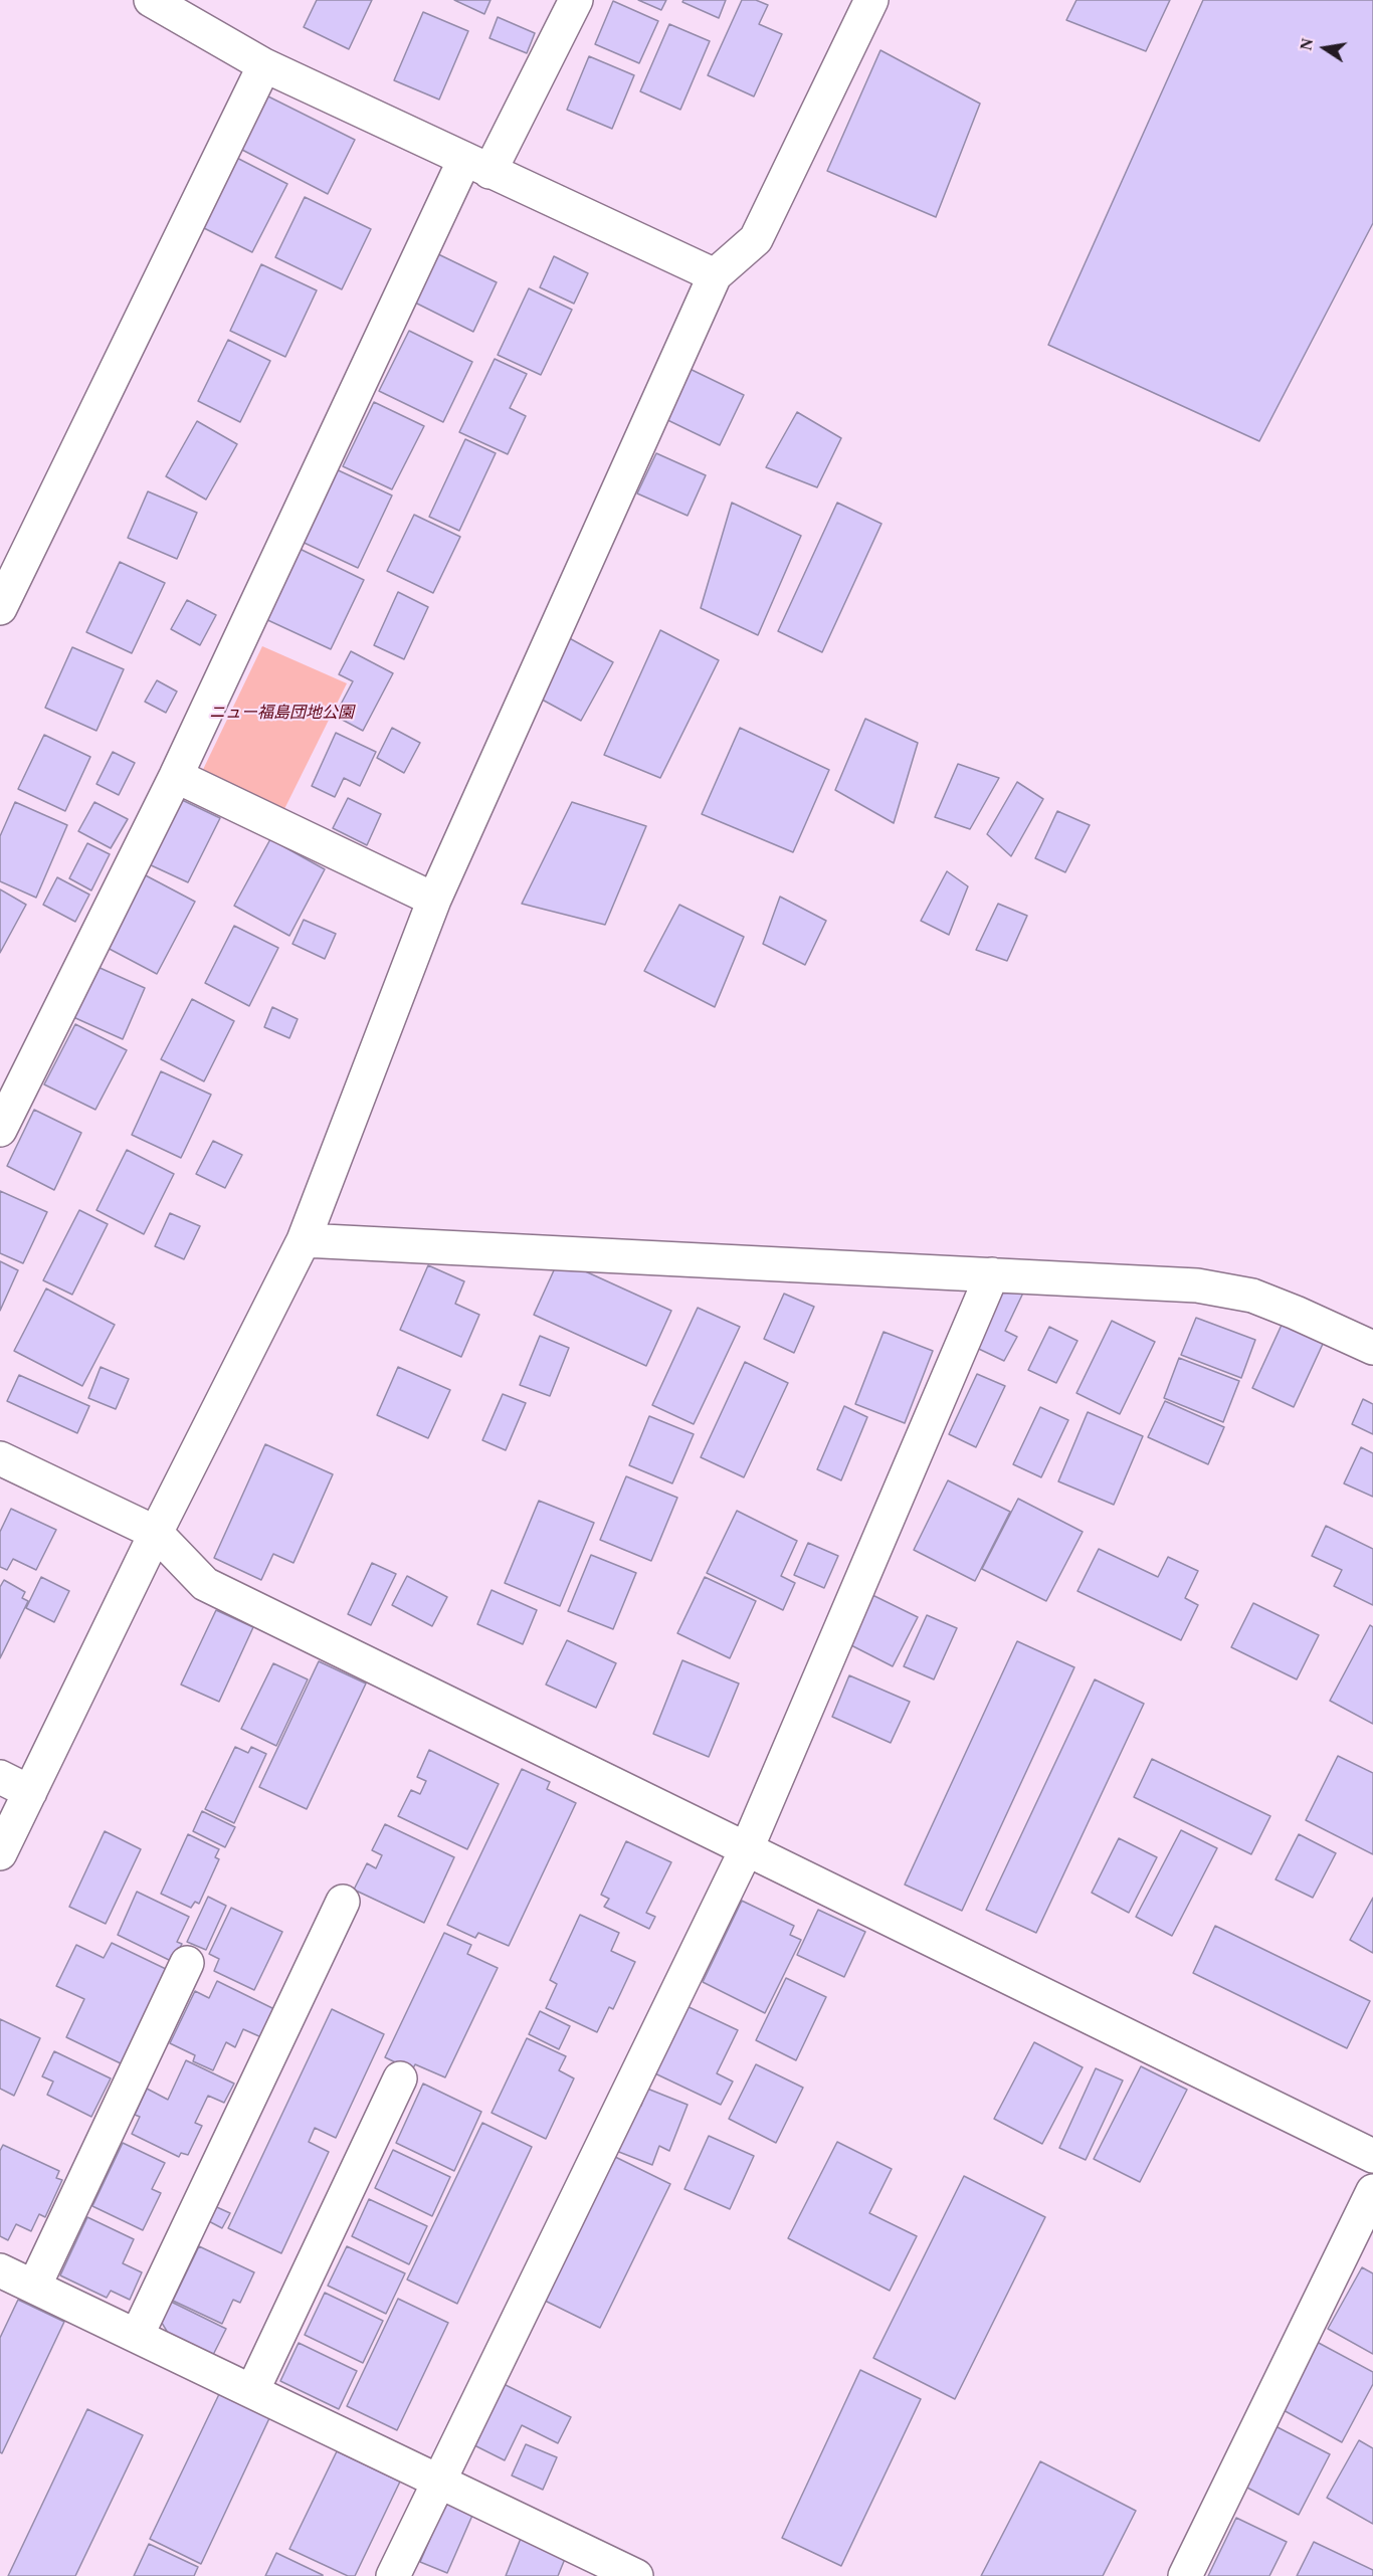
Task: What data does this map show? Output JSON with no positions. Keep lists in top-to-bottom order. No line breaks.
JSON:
{"parks":["ニュー福島団地公園"],"north":"left"}
